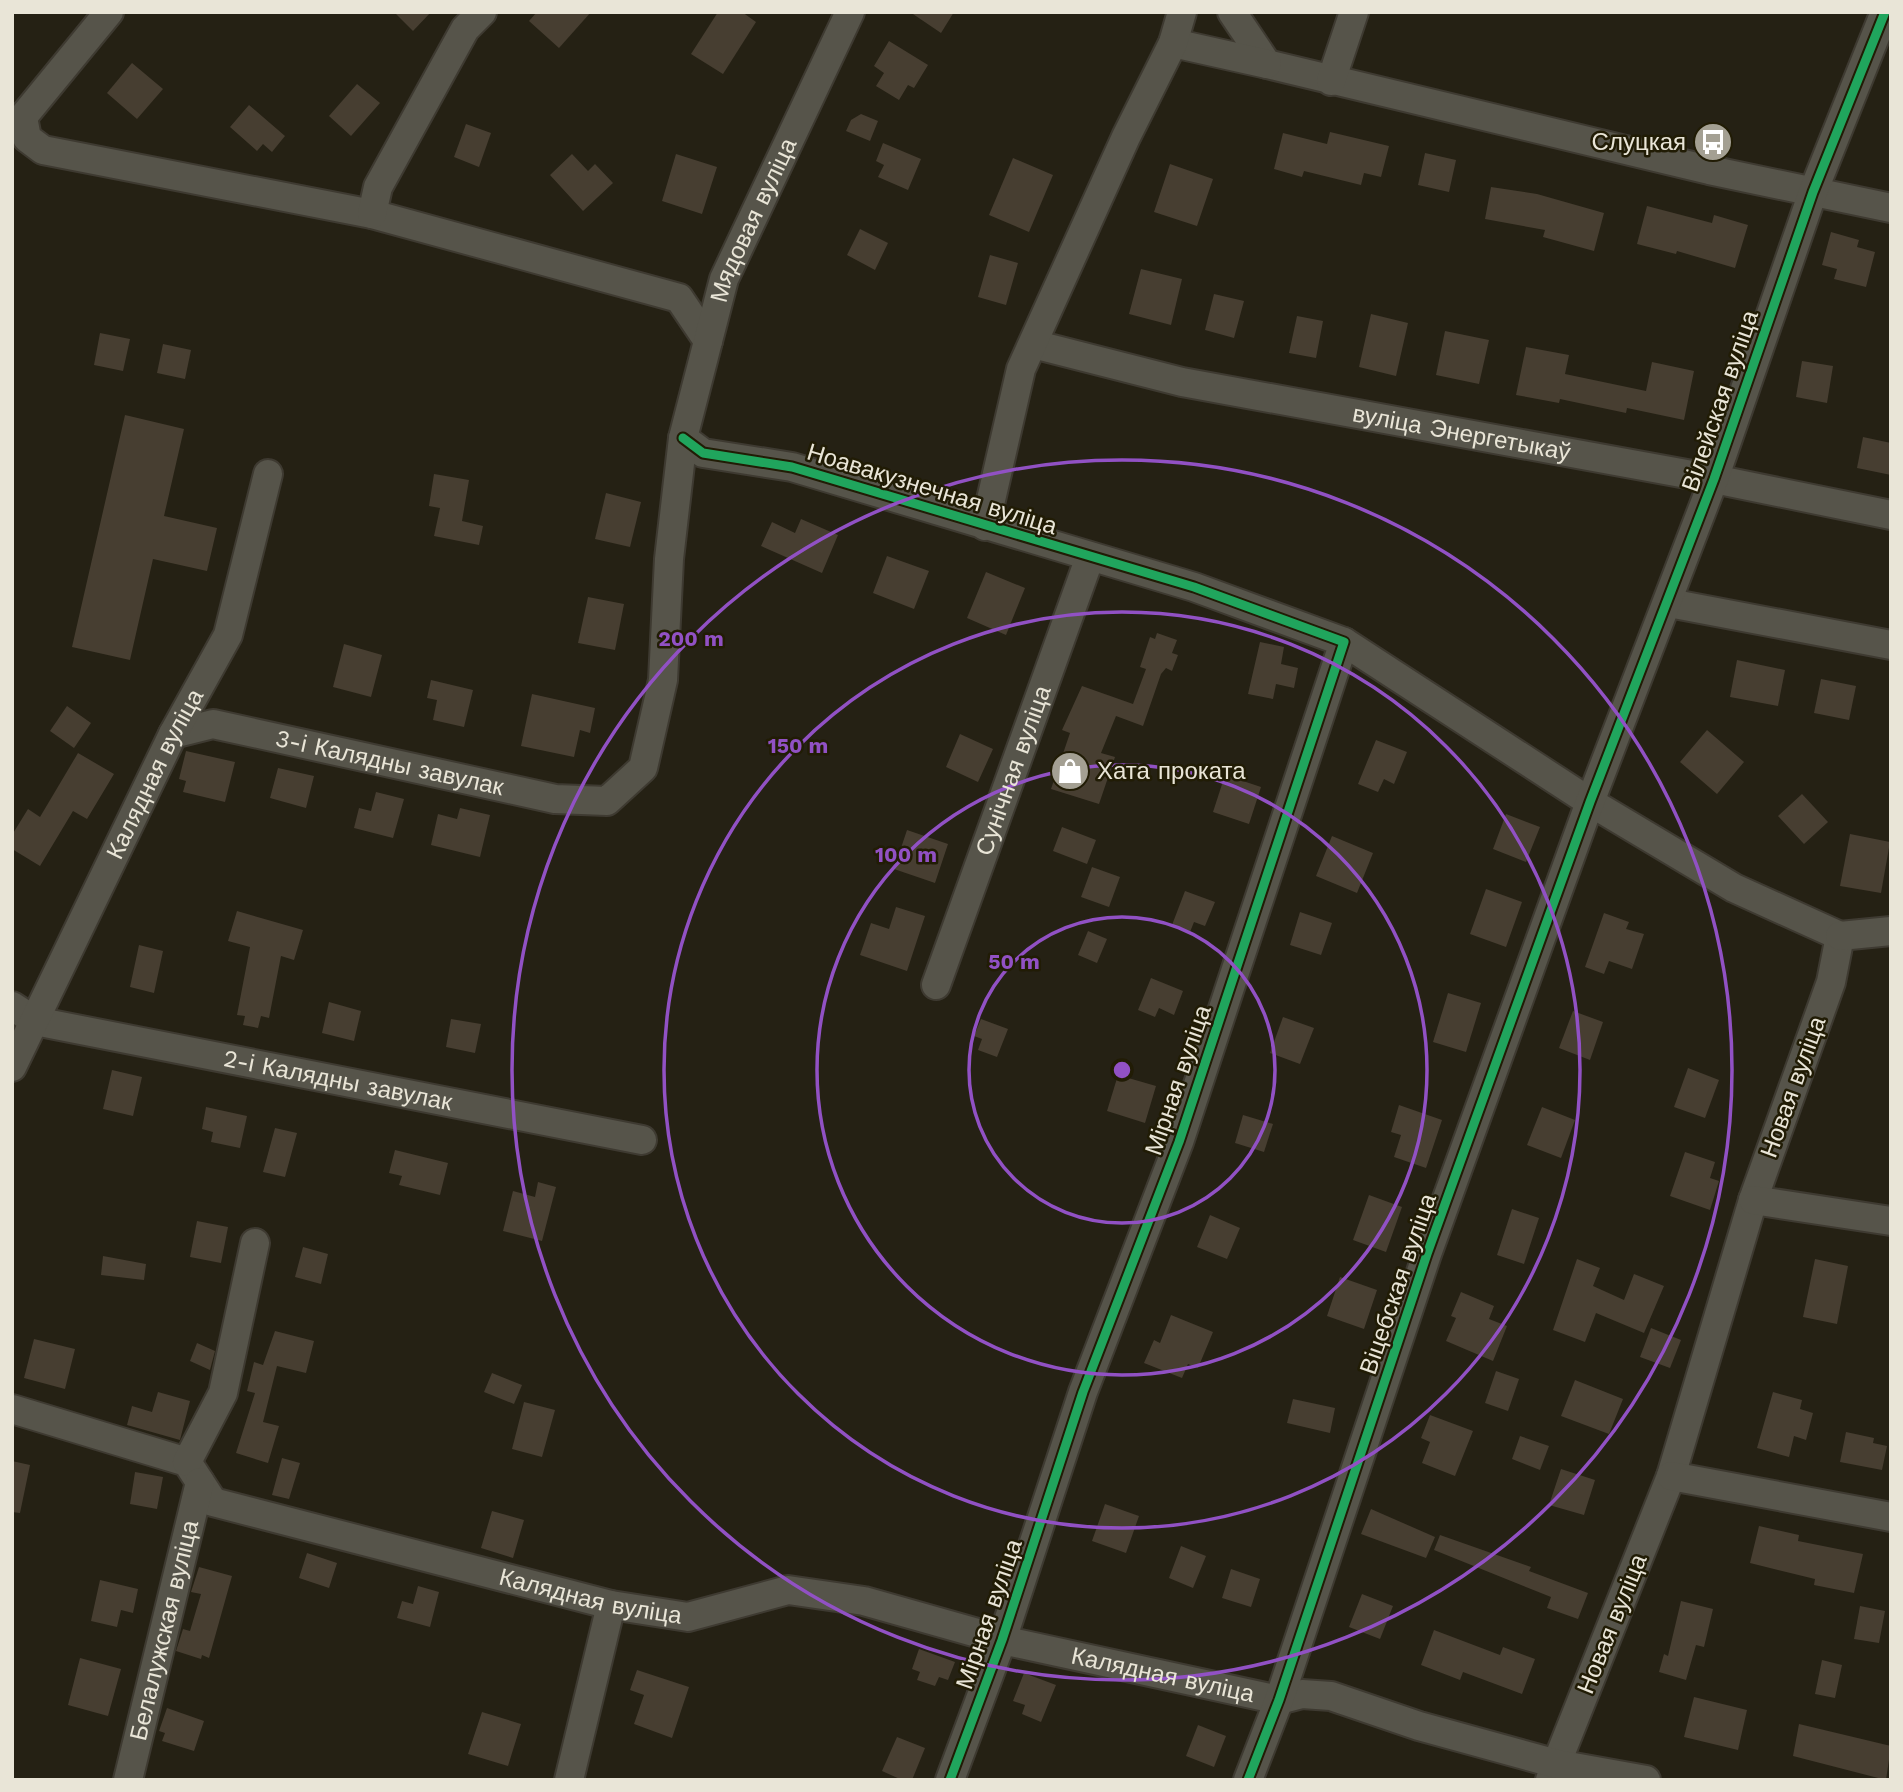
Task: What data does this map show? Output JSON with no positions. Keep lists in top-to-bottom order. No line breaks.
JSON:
{"streets":{"street":["Мядовая вуліца","Вілейская вуліца","вуліца Энергетыкаў","Ноавакузнечная вуліца","3-і Калядны завулак","Сунічная вуліца","Калядная вуліца","2-і Калядны завулак","Мірная вуліца","Новая вуліца","Віцебская вуліца","Белалужская вуліца"]},"crossings":[["Мядовая вуліца","Ноавакузнечная вуліца"],["Мядовая вуліца","3-і Калядны завулак"],["Вілейская вуліца","вуліца Энергетыкаў"],["Вілейская вуліца","Віцебская вуліца"],["Ноавакузнечная вуліца","Сунічная вуліца"],["3-і Калядны завулак","Калядная вуліца"],["Калядная вуліца","2-і Калядны завулак"],["Калядная вуліца","Мірная вуліца"],["Калядная вуліца","Новая вуліца"],["Калядная вуліца","Віцебская вуліца"],["Калядная вуліца","Белалужская вуліца"]],"places":{"bus stop":["Слуцкая"],"shop":["Хата проката"]},"rings":["200 m","150 m","100 m","50 m"]}
